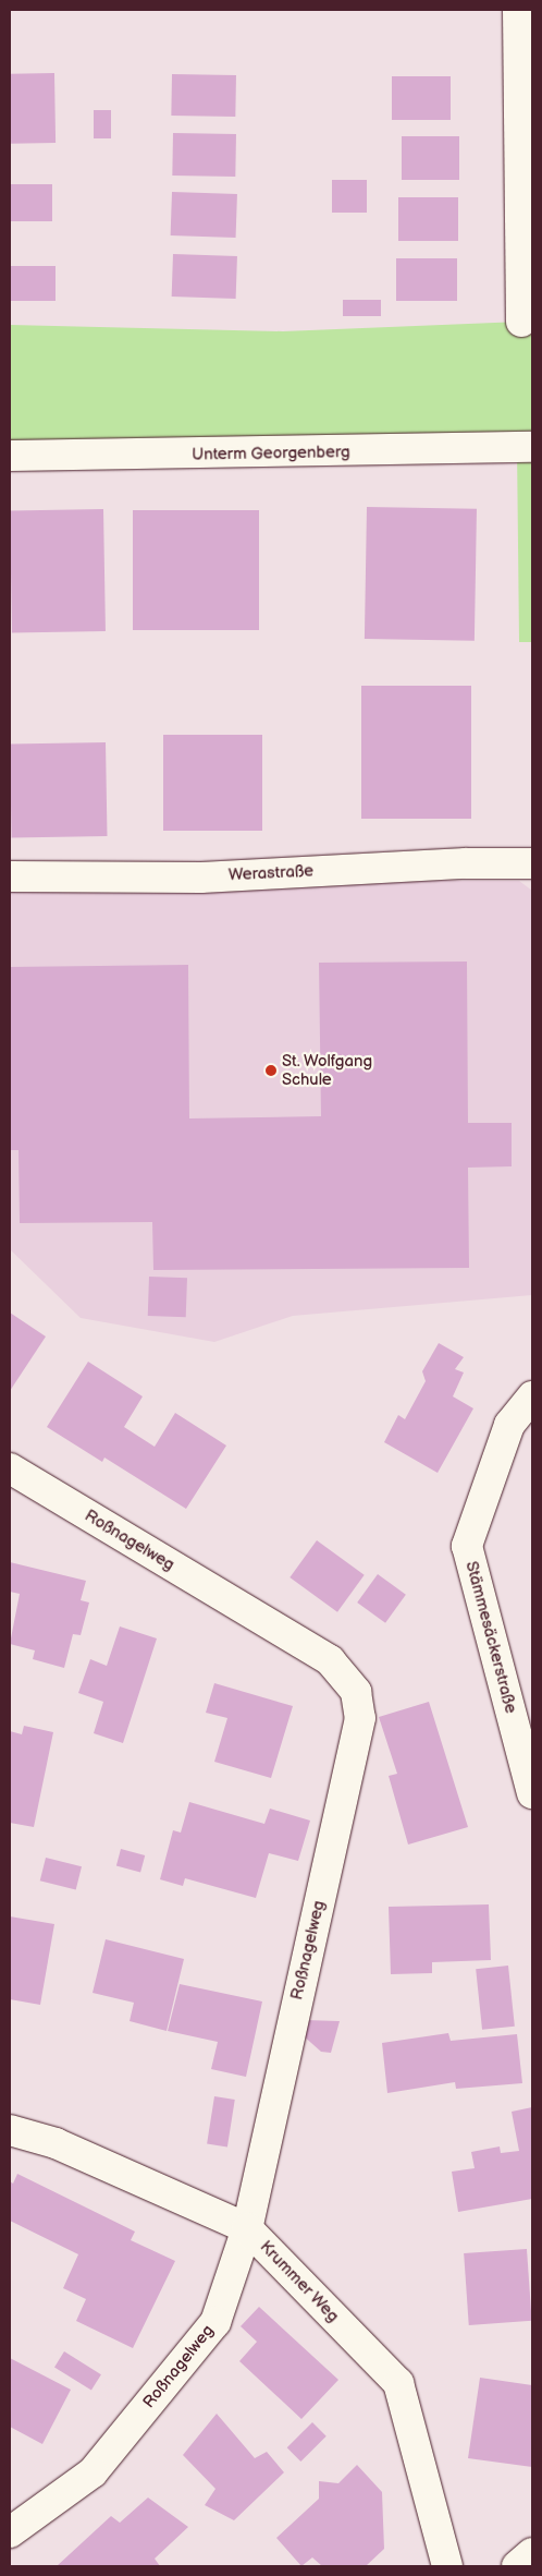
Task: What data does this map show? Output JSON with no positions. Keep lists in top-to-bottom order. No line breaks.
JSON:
{"streets":{"street":["Unterm Georgenberg","Werastraße","Roßnagelweg","Stämmesäckerstraße","Krummer Weg"]},"crossings":[["Roßnagelweg","Krummer Weg"]],"places":["St. Wolfgang Schule"]}
